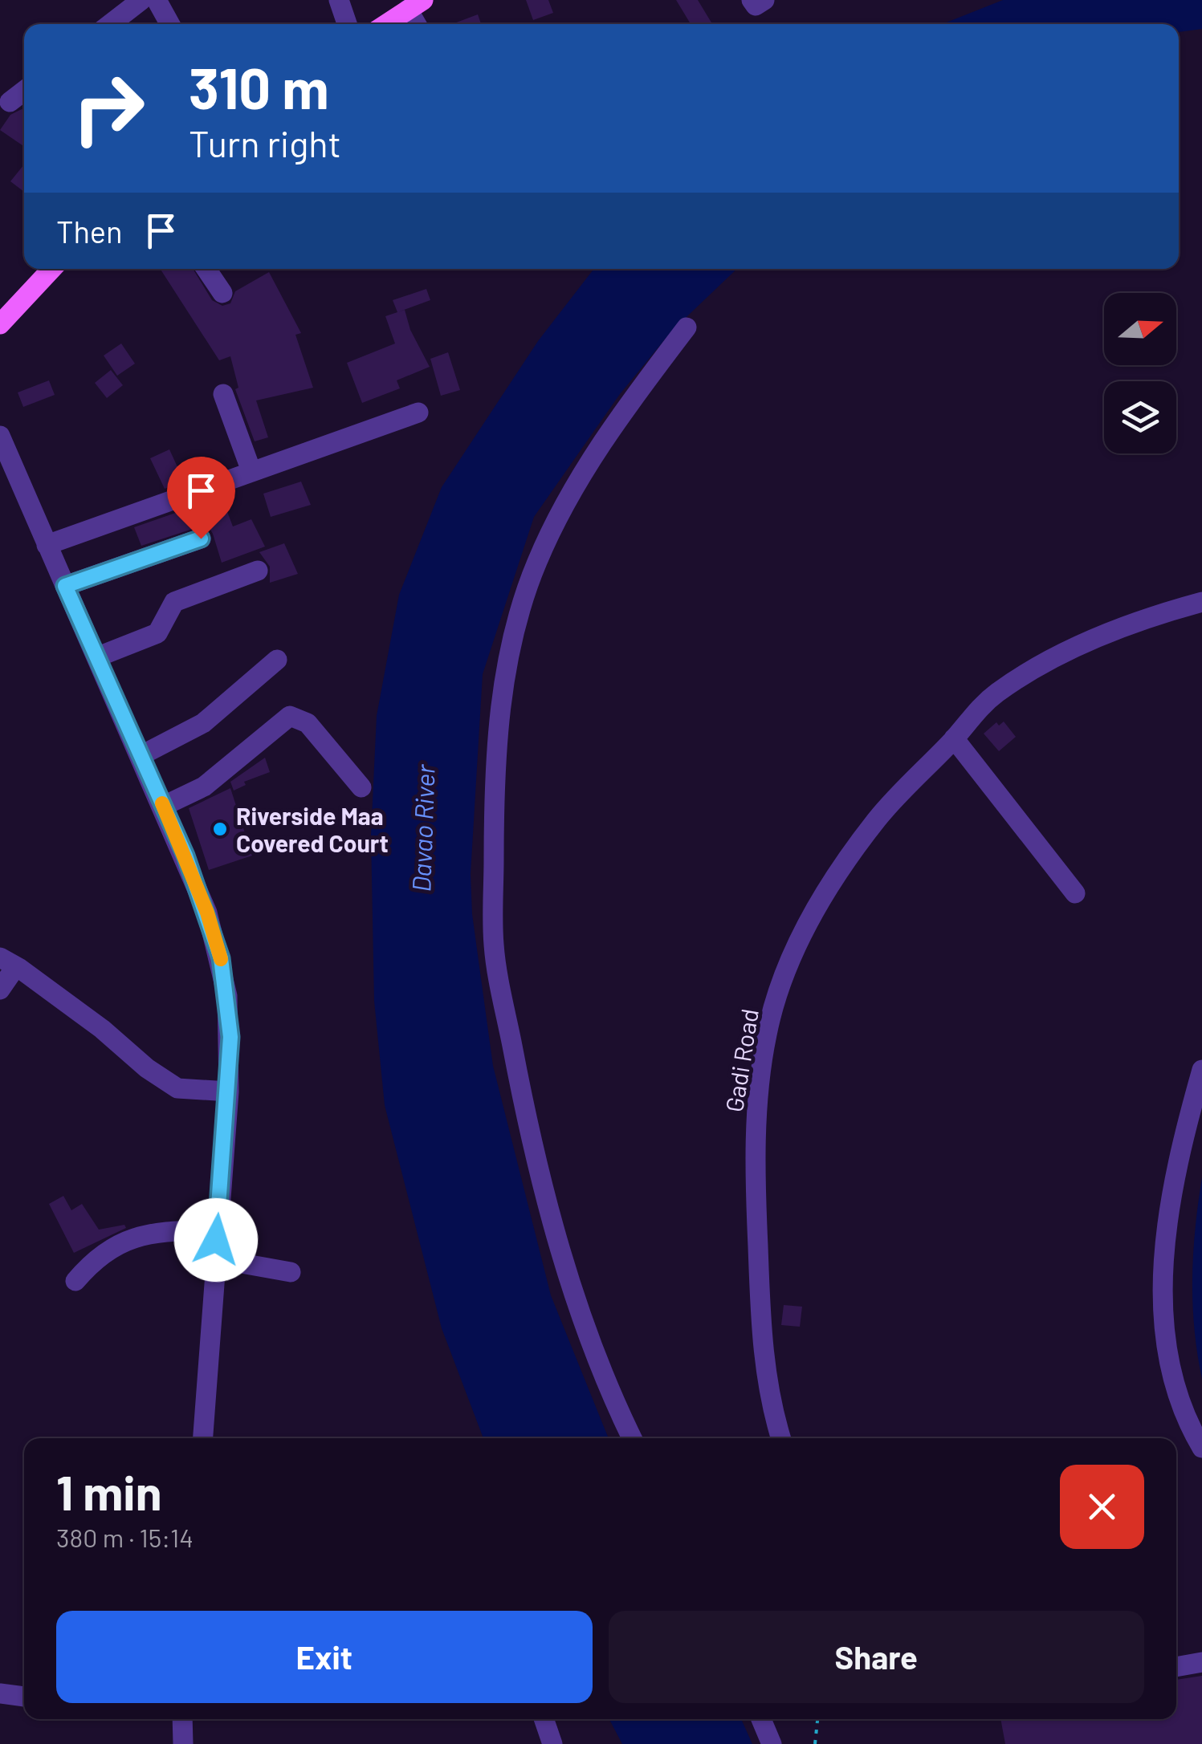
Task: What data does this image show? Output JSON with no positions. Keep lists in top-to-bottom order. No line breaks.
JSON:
{"streets":{"street":["Gadi Road"]},"water":["Davao River"],"places":["Riverside Maa Covered Court"],"north":"right","page":{"turn":["310 m","Turn right"],"then":"Then","heading":["1 min","380 m · 15:14"],"buttons":["Exit","Share"]}}
